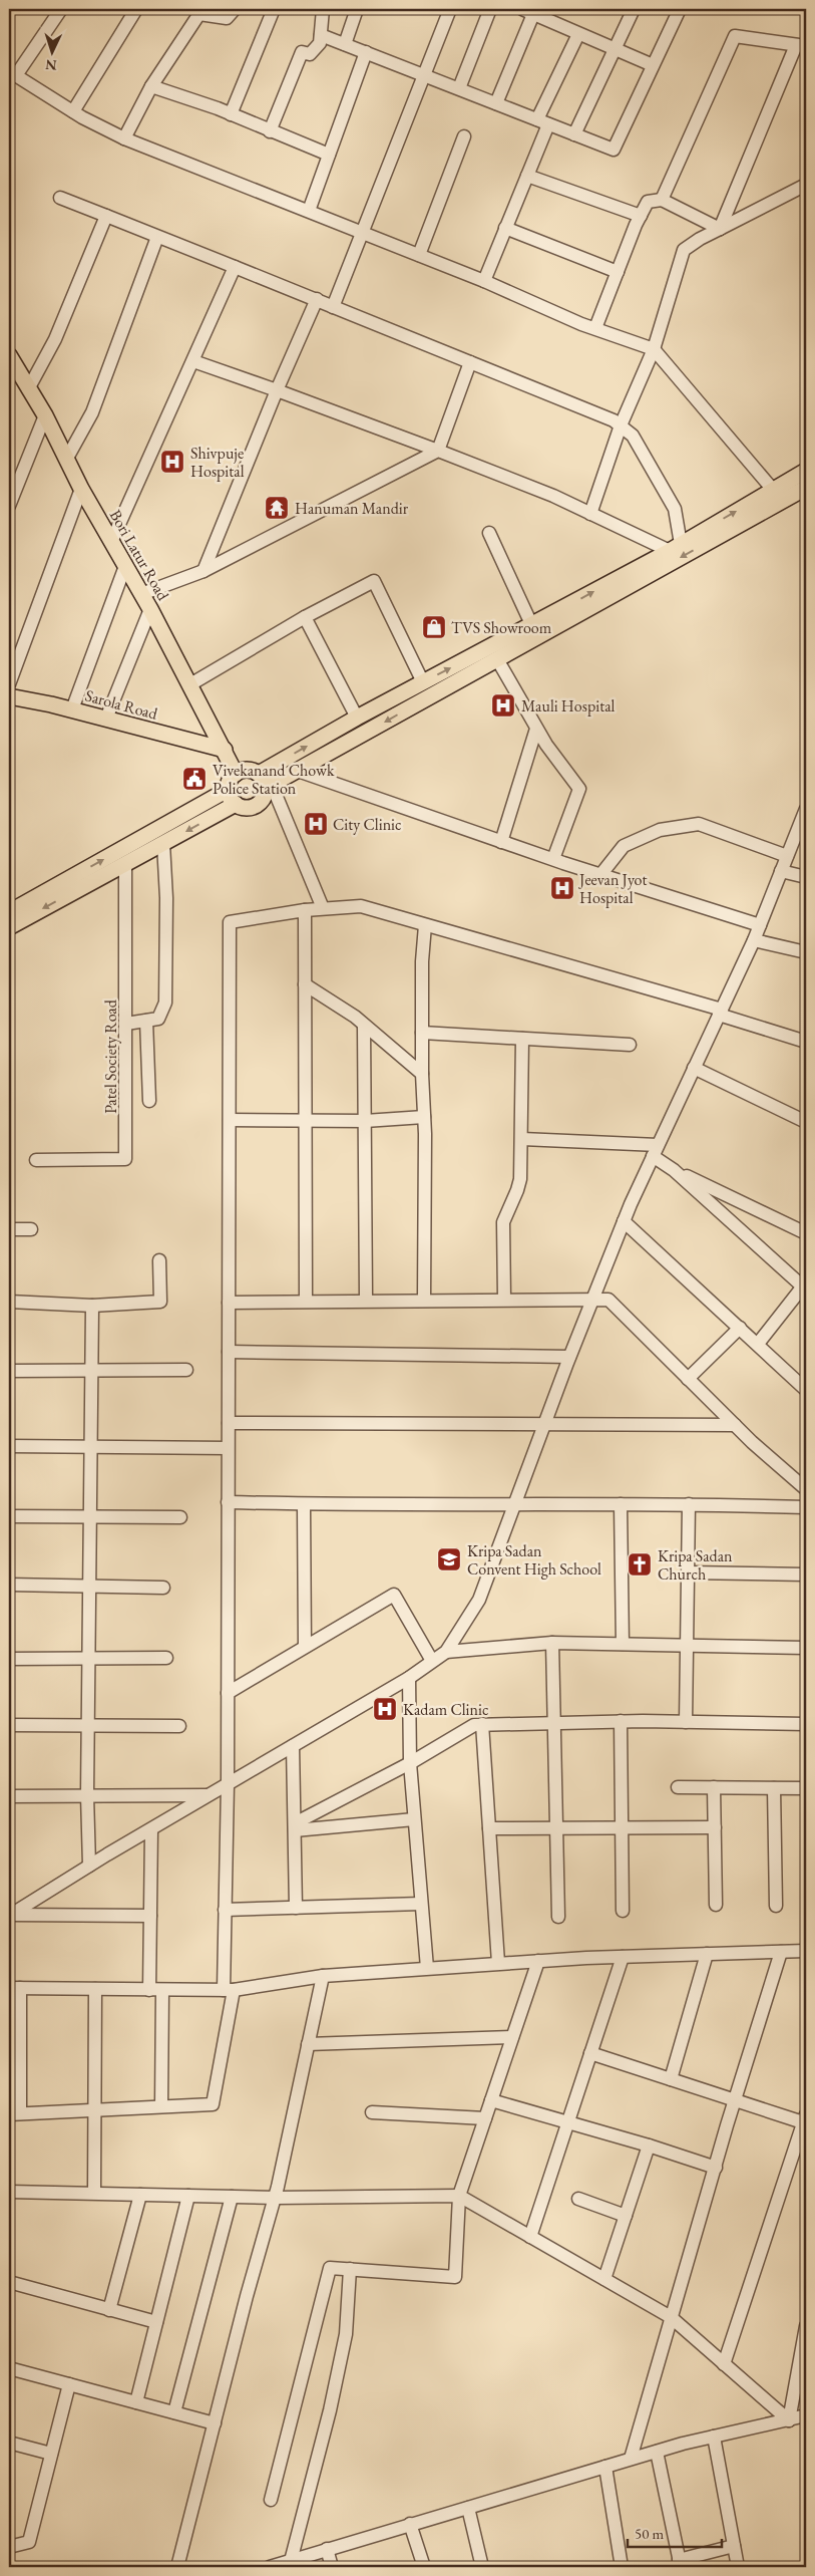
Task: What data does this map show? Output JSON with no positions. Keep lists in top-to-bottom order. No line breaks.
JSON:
{"streets":{"main road":["Bori Latur Road","Sarola Road"],"street":["Patel Society Road"]},"crossings":[["Bori Latur Road","Sarola Road"]],"places":{"hospital":["Shivpuje Hospital","Mauli Hospital","City Clinic","Jeevan Jyot Hospital","Kadam Clinic"],"temple":["Hanuman Mandir"],"shop":["TVS Showroom"],"public building":["Vivekanand Chowk Police Station"],"school or university":["Kripa Sadan Convent High School"],"church":["Kripa Sadan Church"]},"scale_bar":"50 m","north":"bottom"}
